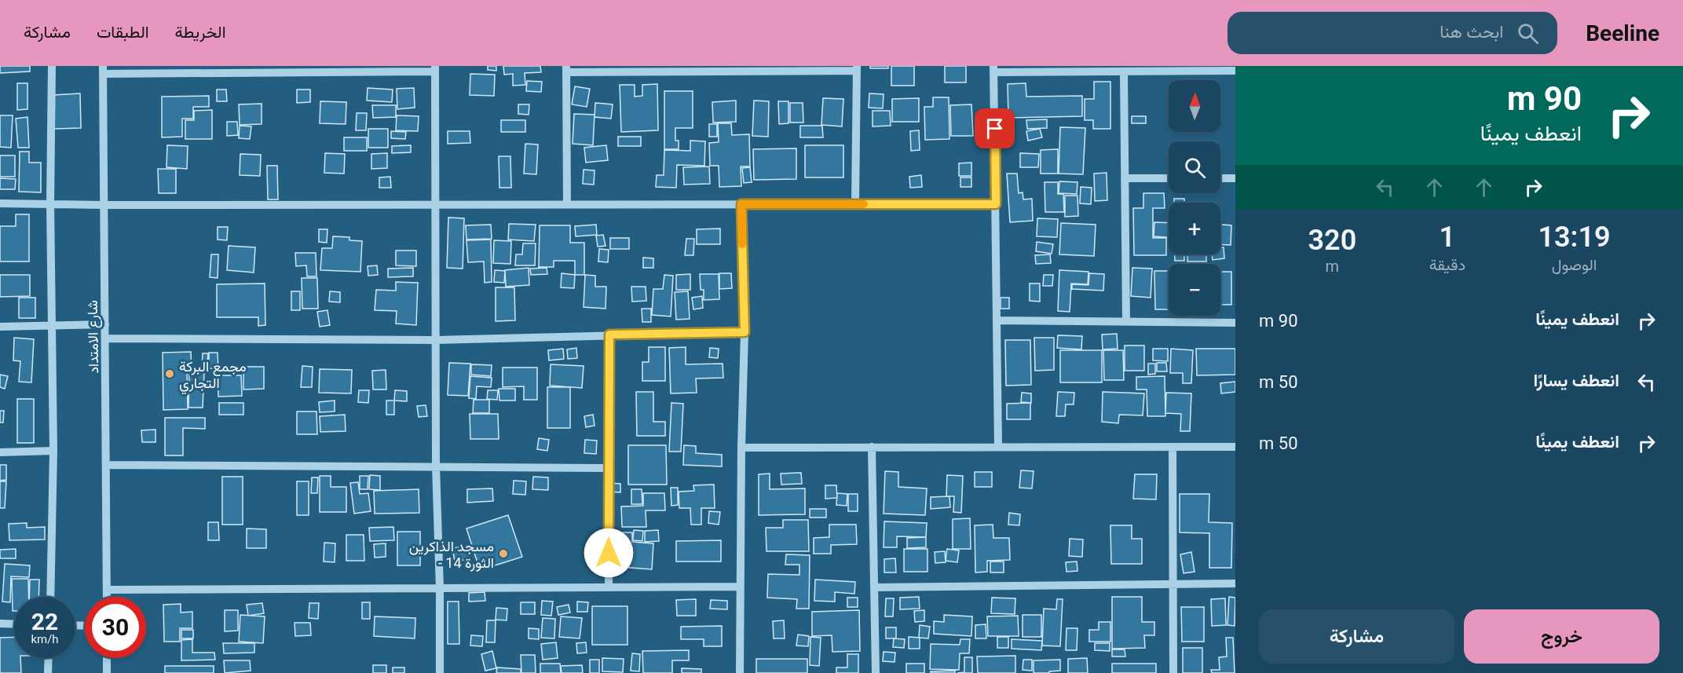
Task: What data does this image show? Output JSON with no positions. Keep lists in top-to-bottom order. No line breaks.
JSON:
{"streets":{"street":["شارع الامتداد"]},"places":["مجمع البركة التجاري","مسجد الذاكرين - الثورة 14"],"north":"top","page":{"header":"Beeline","search":"ابحث هنا","nav":["الخريطة","الطبقات","مشاركة"],"turn":["90 m","انعطف يمينًا"],"map_buttons":["+","−"],"eta":["13:19","الوصول","1","دقيقة","320","m"],"list":[{"name":"انعطف يمينًا","value":"90 m"},{"name":"انعطف يسارًا","value":"50 m"},{"name":"انعطف يمينًا","value":"50 m"}],"speed":"22 km/h","limit":"30","buttons":["خروج","مشاركة"]}}
